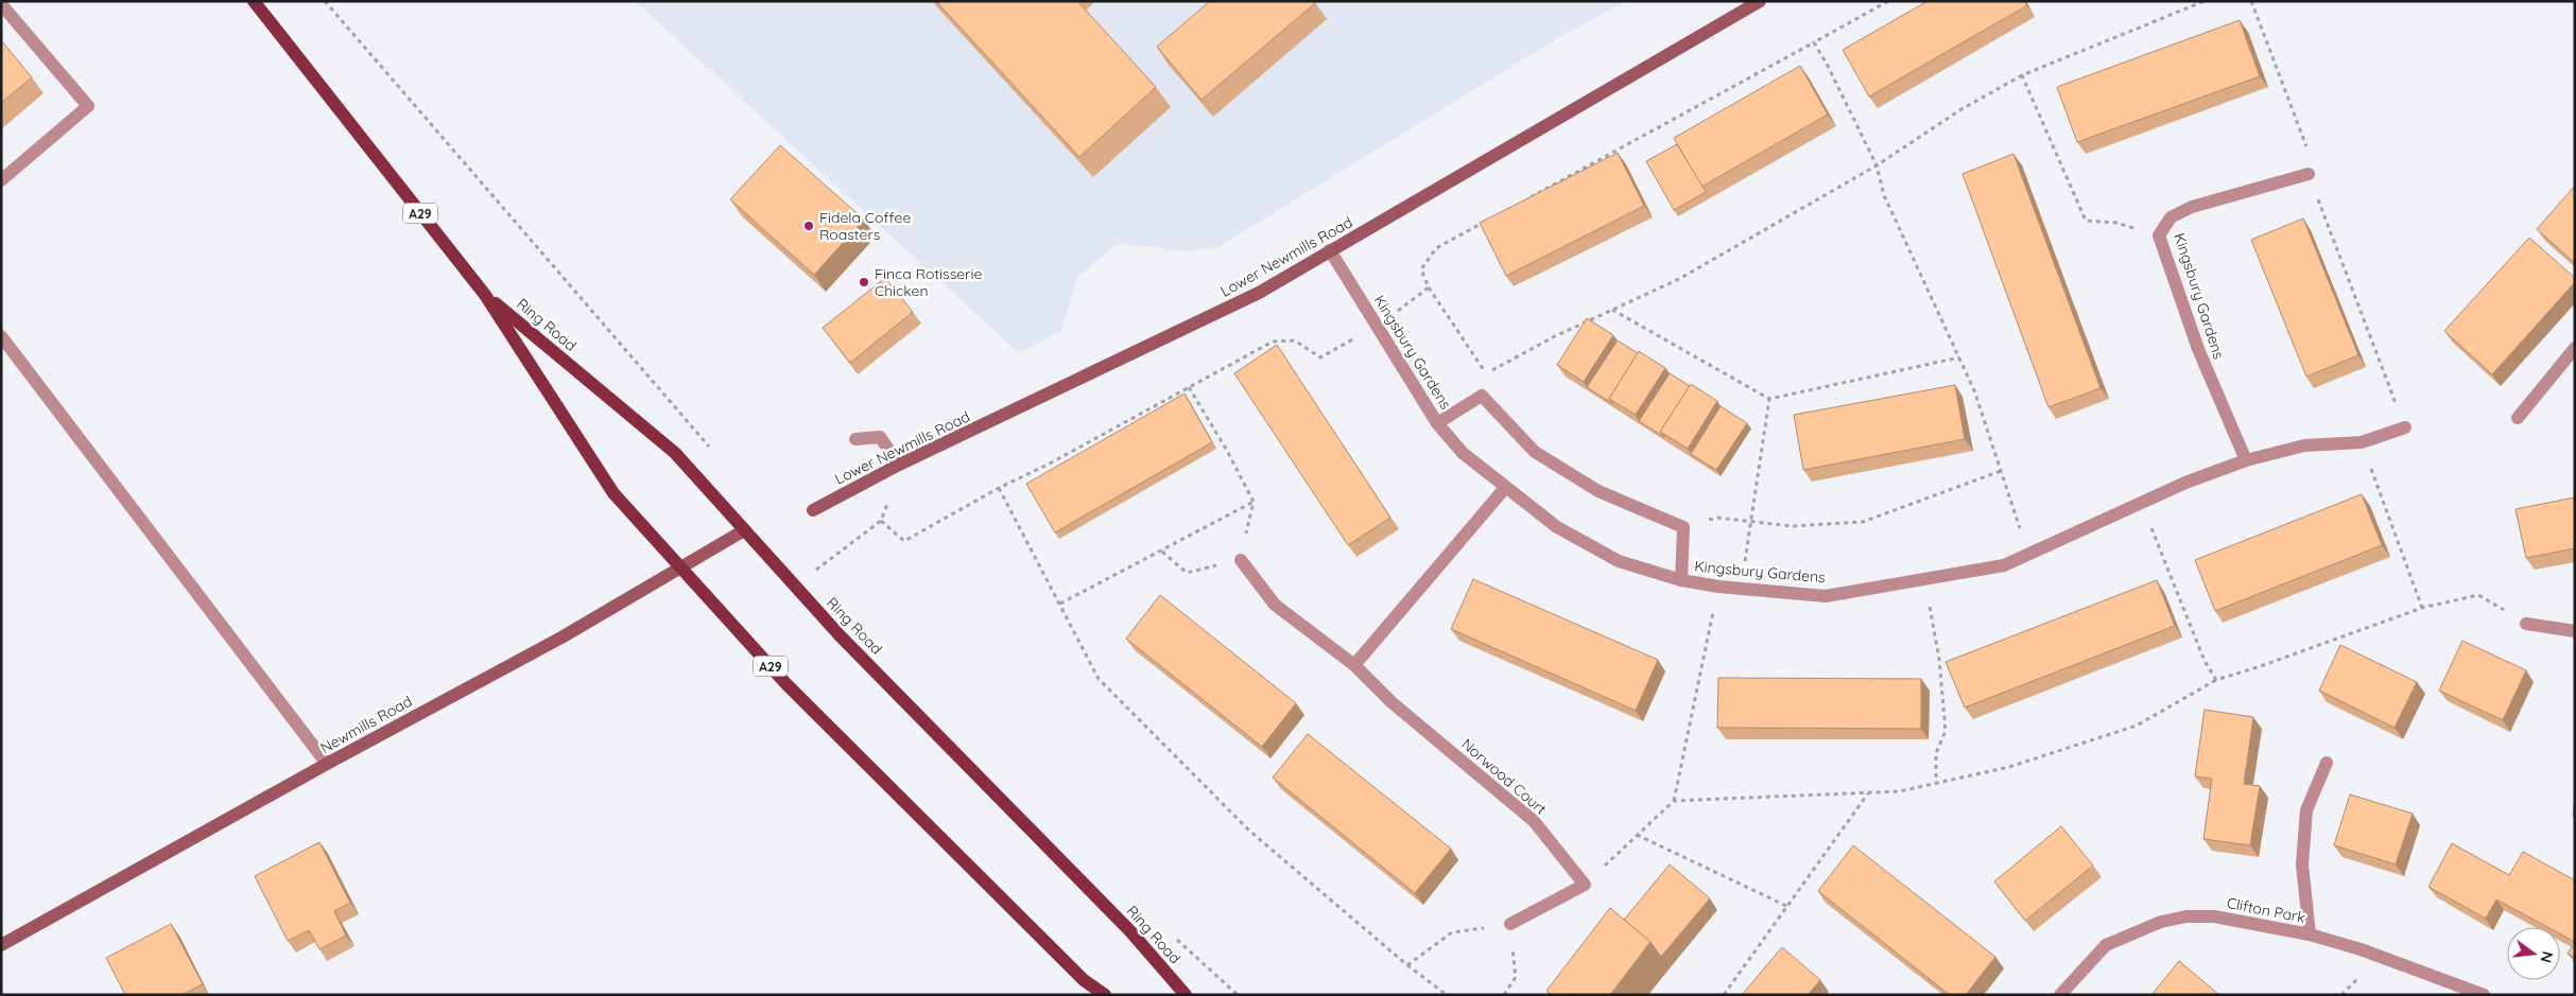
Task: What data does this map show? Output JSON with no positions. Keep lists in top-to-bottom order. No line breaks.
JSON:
{"streets":{"main road":["A29","Ring Road"],"street":["Lower Newmills Road","Kingsbury Gardens","Newmills Road","Norwood Court","Clifton Park"]},"crossings":[["Lower Newmills Road","Kingsbury Gardens"],["Ring Road","Newmills Road"]],"places":["Fidela Coffee Roasters","Finca Rotisserie Chicken"],"north":"right"}
